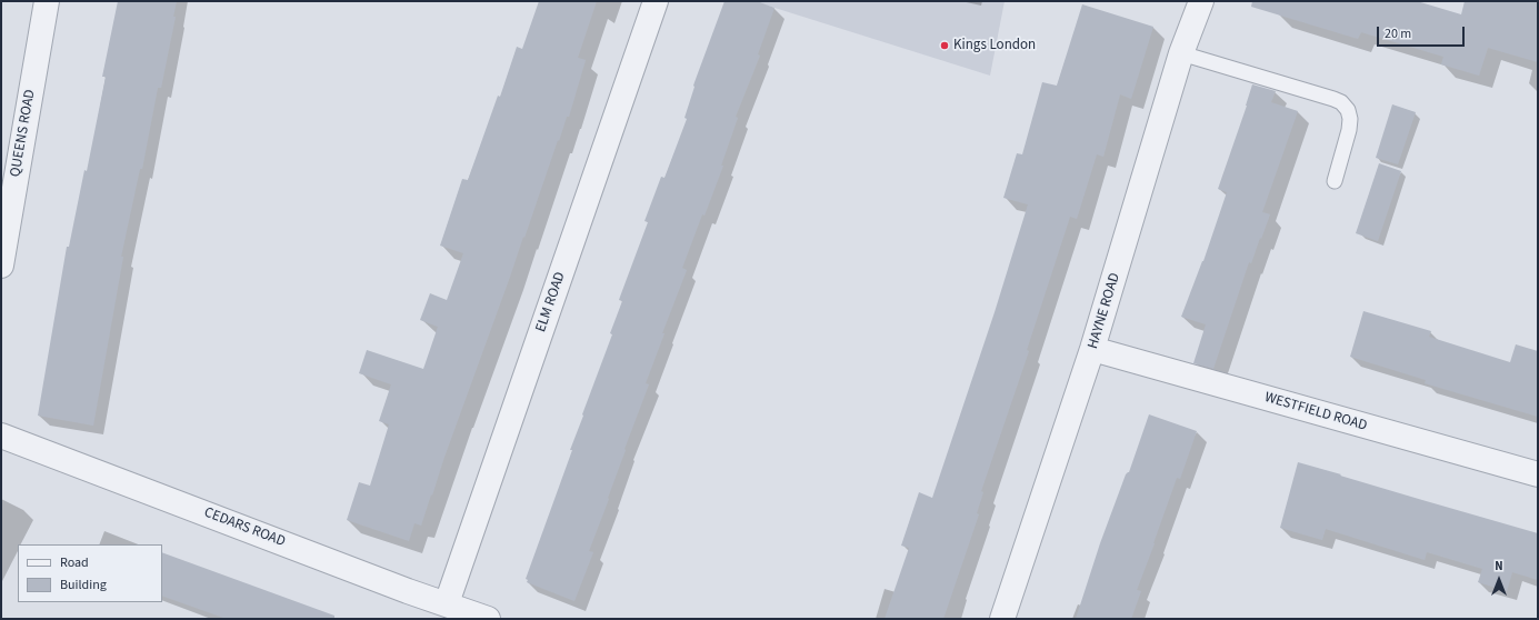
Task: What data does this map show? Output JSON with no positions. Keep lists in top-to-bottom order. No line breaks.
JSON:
{"streets":{"street":["QUEENS ROAD","ELM ROAD","HAYNE ROAD","WESTFIELD ROAD","CEDARS ROAD"]},"crossings":[["ELM ROAD","CEDARS ROAD"],["HAYNE ROAD","WESTFIELD ROAD"]],"places":["Kings London"],"legend":["Road","Building"],"scale_bar":"20 m","north":"top"}
